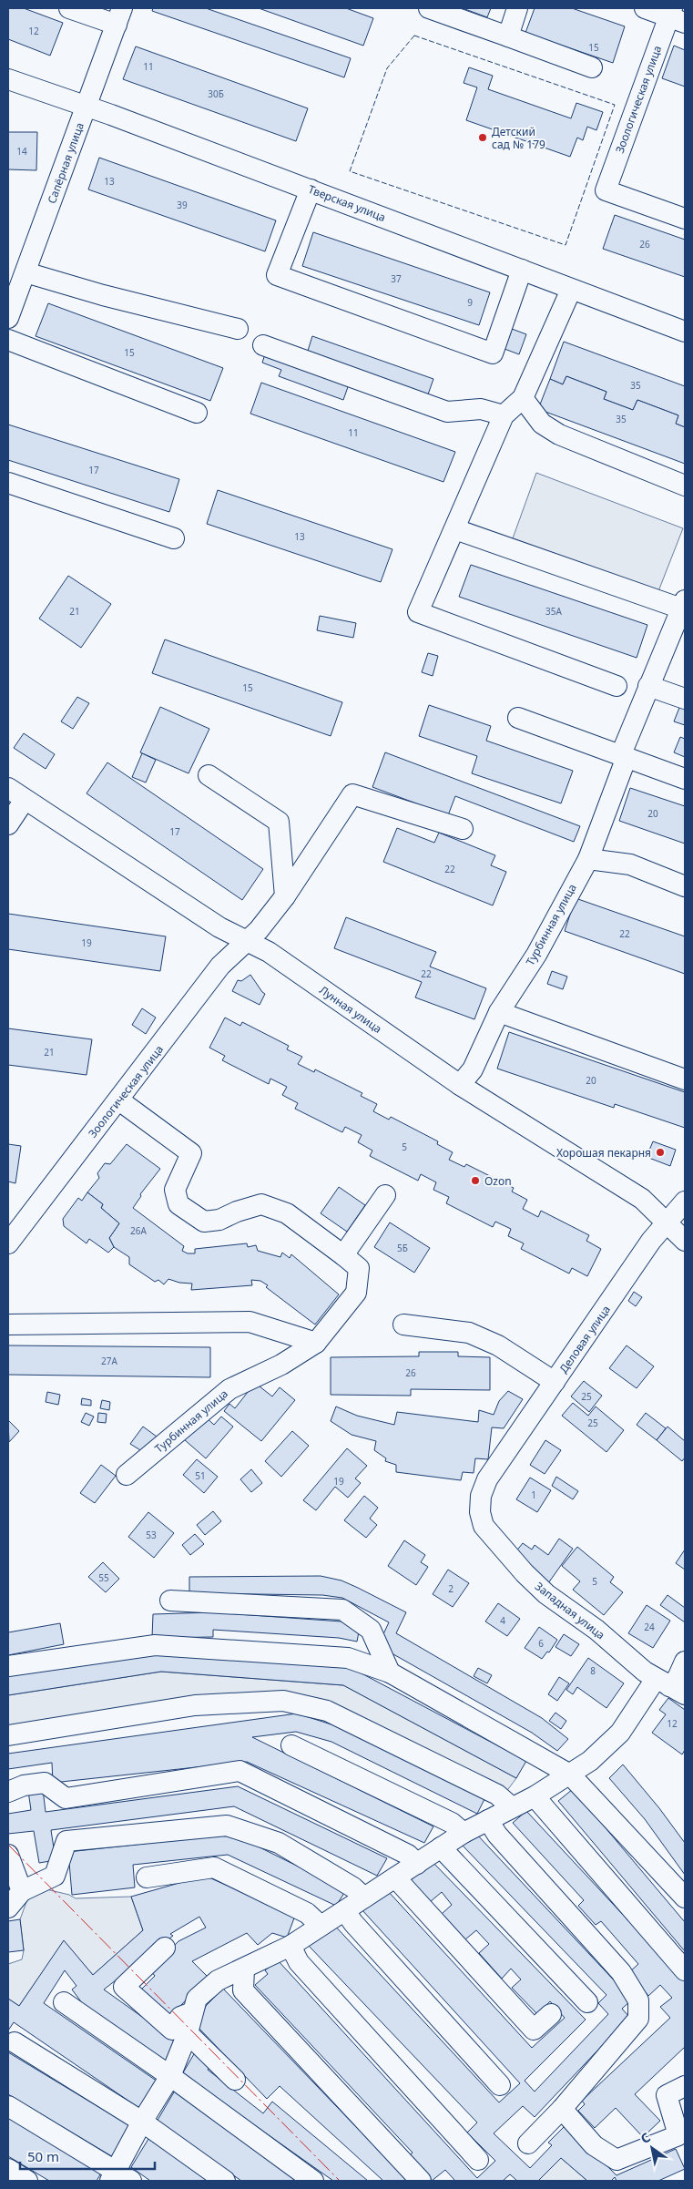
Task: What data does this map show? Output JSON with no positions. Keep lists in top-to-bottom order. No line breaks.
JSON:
{"streets":{"street":["Зоологическая улица","Сапёрная улица","Тверская улица","Турбинная улица","Лунная улица","Деловая улица","Западная улица"]},"crossings":[["Зоологическая улица","Лунная улица"],["Сапёрная улица","Тверская улица"],["Турбинная улица","Лунная улица"],["Лунная улица","Деловая улица"],["Деловая улица","Западная улица"]],"places":["Детский сад № 179","Хорошая пекарня","Ozon"],"house_numbers":["12","15","11","30Б","14","13","39","26","37","9","15","35","35","11","17","13","21","35А","15","20","17","22","22","19","22","21","20","5","26А","5Б","27А","26","25","25","51","19","1","53","55","5","2","4","24","6","8","12"],"scale_bar":"50 m","north":"top left"}
